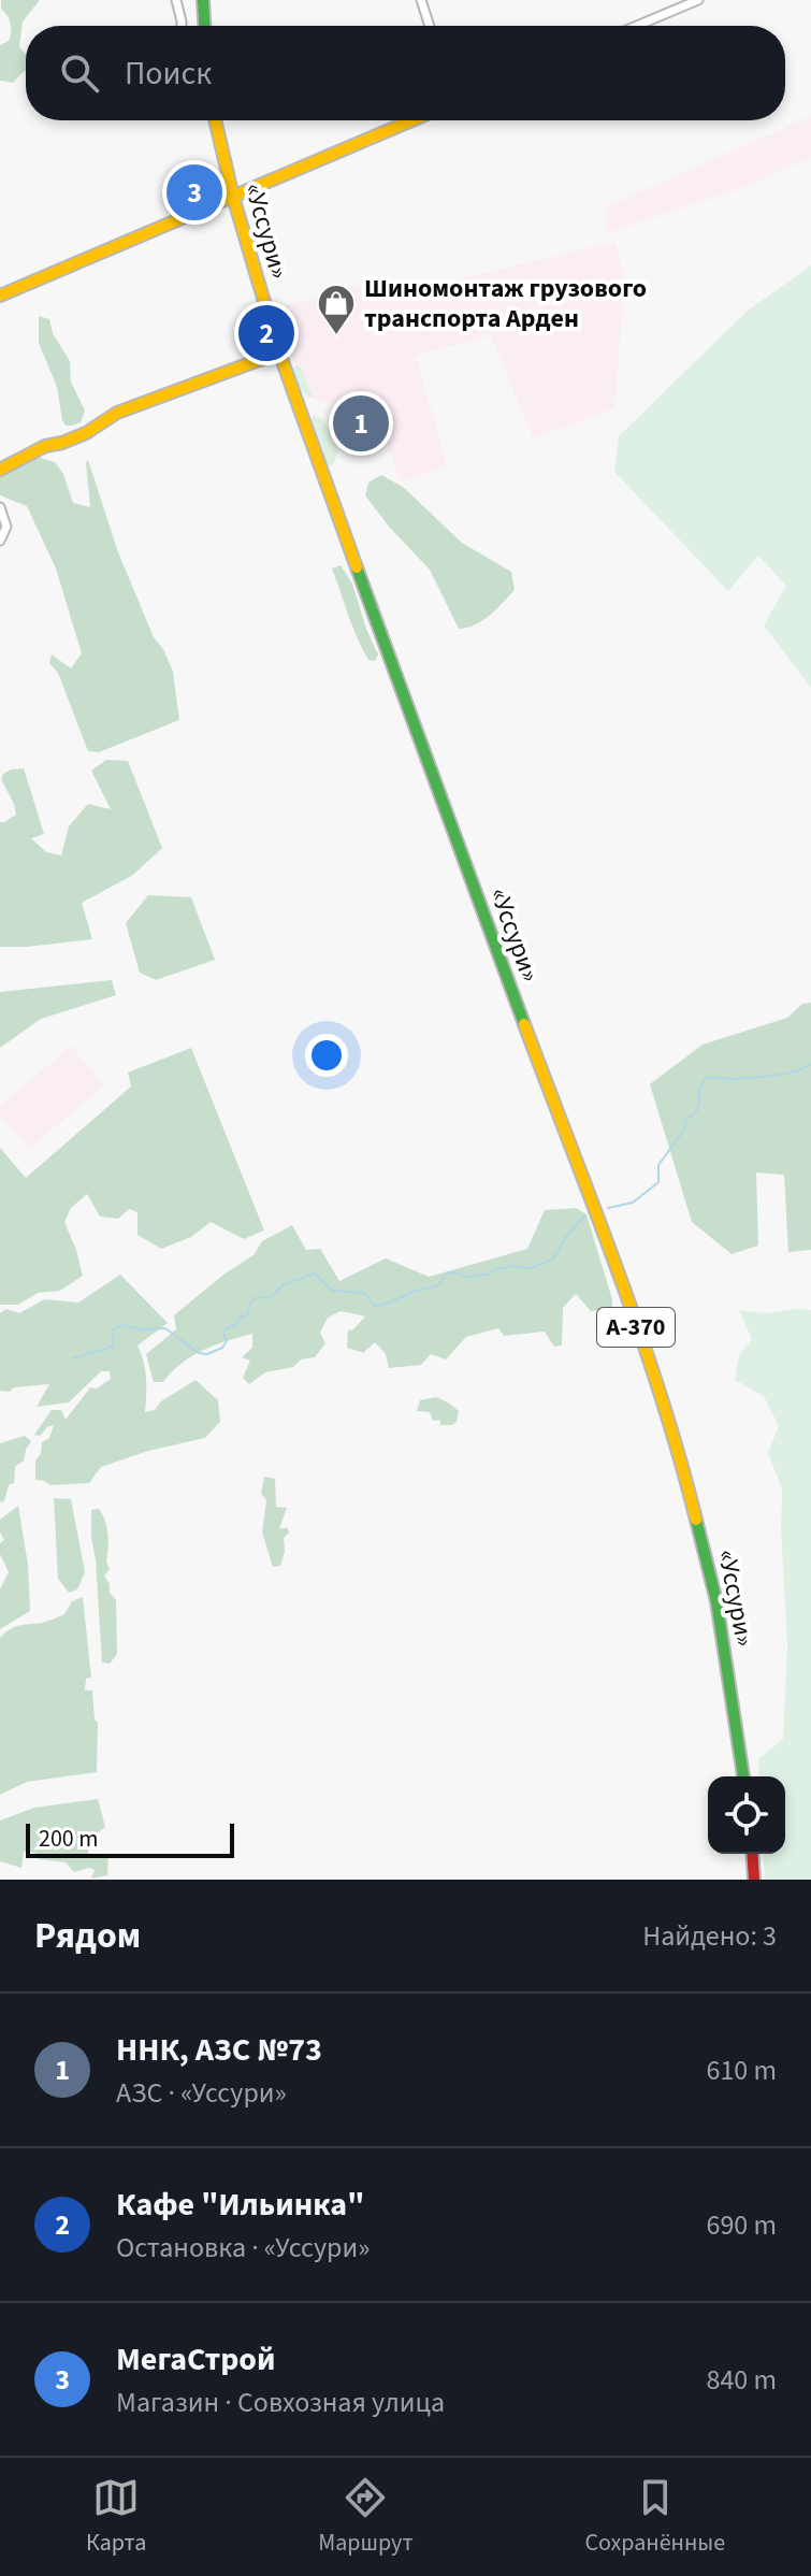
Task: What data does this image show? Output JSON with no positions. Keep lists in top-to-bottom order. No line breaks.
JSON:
{"streets":{"main road":["«Уссури»","А-370"]},"places":{"shop":["Шиномонтаж грузового транспорта Арден"]},"scale_bar":"200 m","page":{"search":"Поиск","pins":["3","2","1"],"scale":"200 m","heading":["Рядом","Найдено: 3"],"list":[{"mark":"1","name":"ННК, АЗС №73","note":"АЗС · «Уссури»","value":"610 m"},{"mark":"2","name":"Кафе \"Ильинка\"","note":"Остановка · «Уссури»","value":"690 m"},{"mark":"3","name":"МегаСтрой","note":"Магазин · Совхозная улица","value":"840 m"}],"nav":["Карта","Маршрут","Сохранённые"]}}
